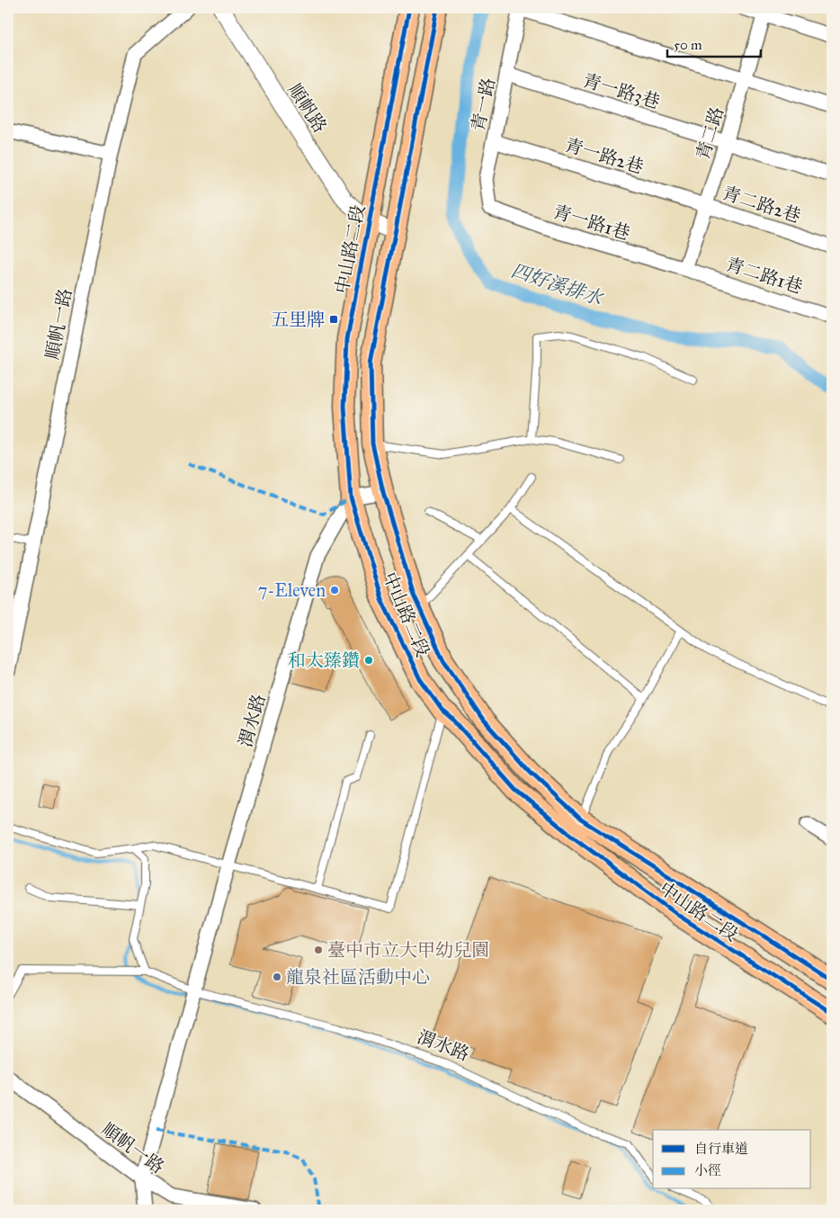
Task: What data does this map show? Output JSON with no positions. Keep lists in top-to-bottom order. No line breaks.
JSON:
{"streets":{"main road":["中山路二段"],"street":["青一路3巷","青一路","順帆路","青二路","青一路2巷","青二路2巷","青一路1巷","青二路1巷","順帆一路","渭水路"]},"crossings":[["青一路3巷","青一路"],["青一路3巷","青二路"],["青一路","青一路2巷"],["青一路","青一路1巷"],["順帆路","中山路二段"],["青二路","青一路2巷"],["青二路","青二路2巷"],["青二路","青一路1巷"],["青二路","青二路1巷"],["青一路2巷","青二路2巷"],["青一路1巷","青二路1巷"],["中山路二段","渭水路"],["順帆一路","渭水路"]],"water":["四好溪排水"],"places":{"transit":["五里牌"],"other":["7-Eleven","和太臻鑽","臺中市立大甲幼兒園","龍泉社區活動中心"]},"legend":["自行車道","小徑"],"scale_bar":"50 m"}
